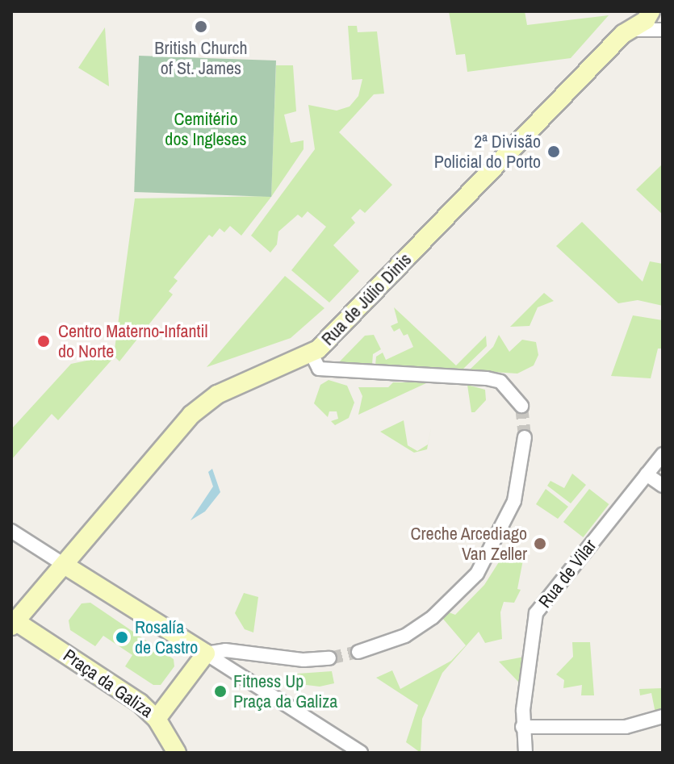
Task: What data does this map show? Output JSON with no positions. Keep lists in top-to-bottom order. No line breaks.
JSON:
{"streets":{"main road":["Rua de Júlio Dinis","Praça da Galiza"],"street":["Rua de Vilar"]},"crossings":[["Rua de Júlio Dinis","Praça da Galiza"]],"parks":["Cemitério dos Ingleses"],"places":["British Church of St. James","2ª Divisão Policial do Porto","Centro Materno-Infantil do Norte","Creche Arcediago Van Zeller","Rosalía de Castro","Fitness Up Praça da Galiza"]}
